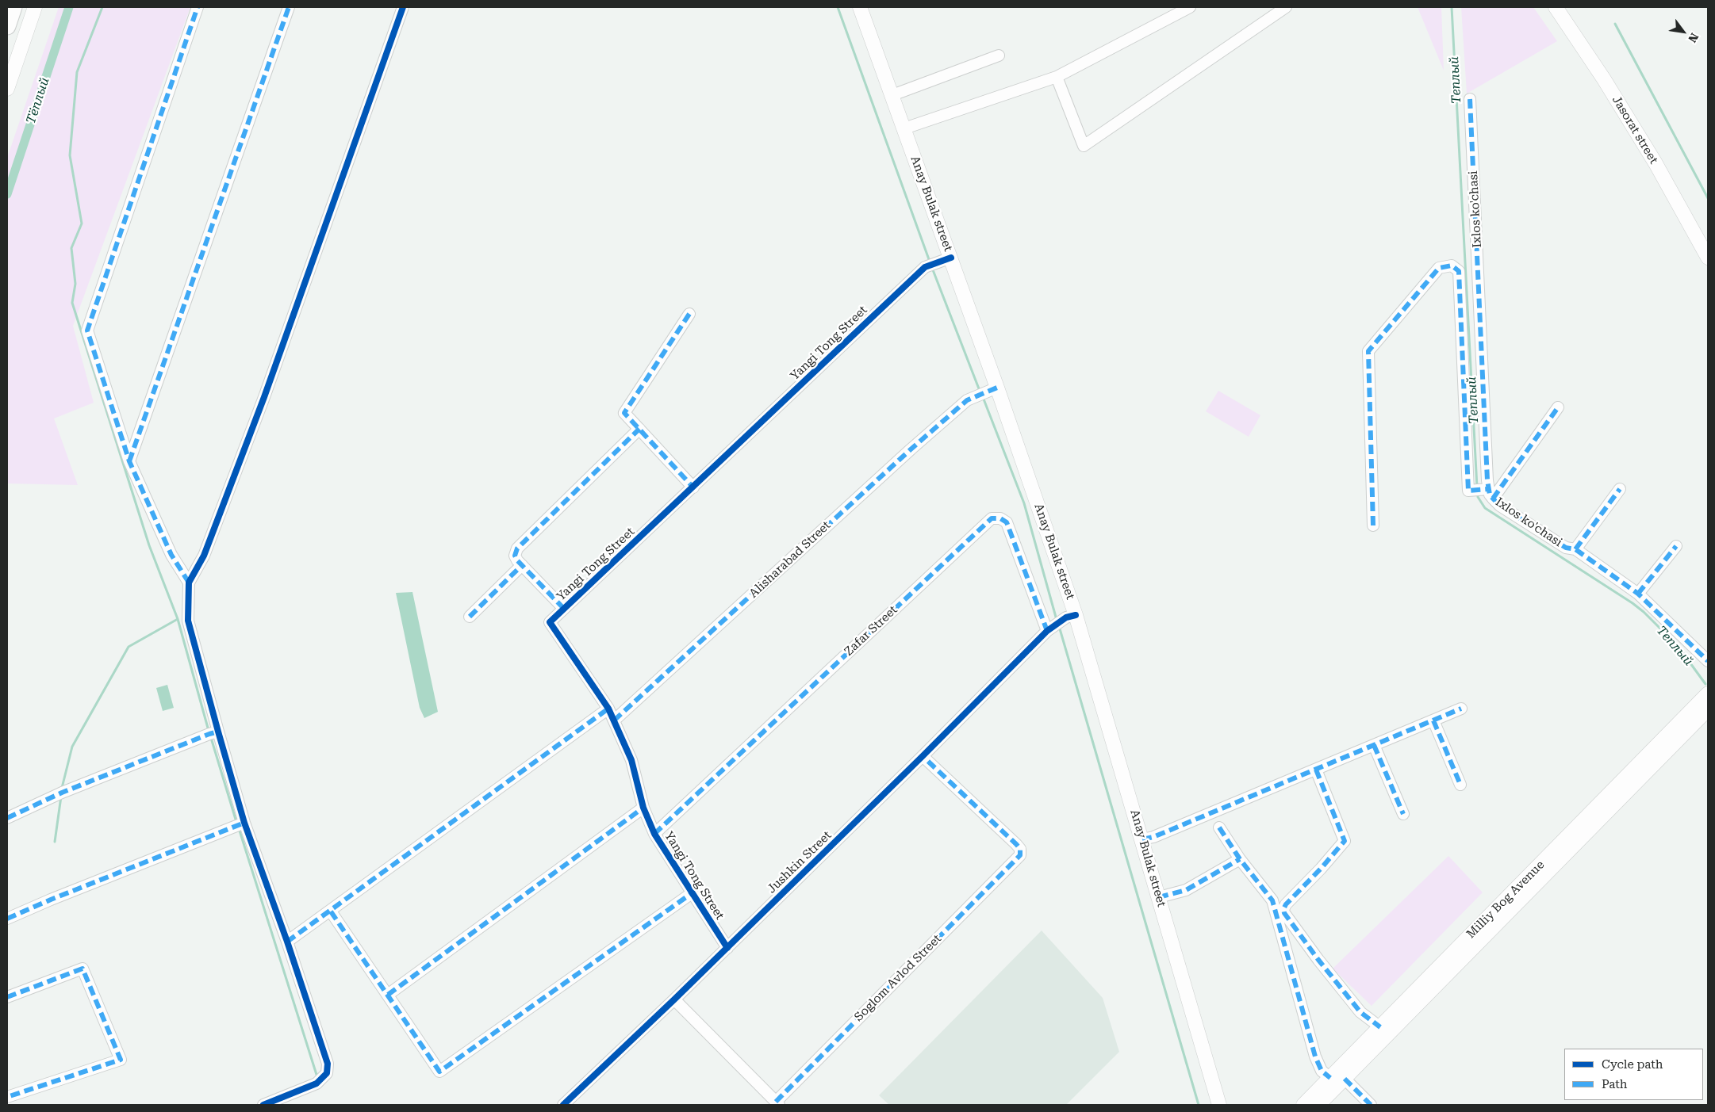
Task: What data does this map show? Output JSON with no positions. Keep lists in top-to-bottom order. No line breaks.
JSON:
{"streets":{"main road":["Jasorat street","Anay Bulak street","Milliy Bog Avenue"],"street":["Ixlos ko'chasi","Yangi Tong Street","Alisharabad Street","Zafar Street","Jushkin Street","Soglom Avlod Street"]},"crossings":[["Anay Bulak street","Yangi Tong Street"],["Anay Bulak street","Alisharabad Street"],["Anay Bulak street","Jushkin Street"],["Yangi Tong Street","Alisharabad Street"],["Yangi Tong Street","Zafar Street"],["Yangi Tong Street","Jushkin Street"],["Zafar Street","Jushkin Street"],["Jushkin Street","Soglom Avlod Street"]],"water":["Теплый","Тёплый"],"legend":["Cycle path","Path"],"north":"bottom right"}
